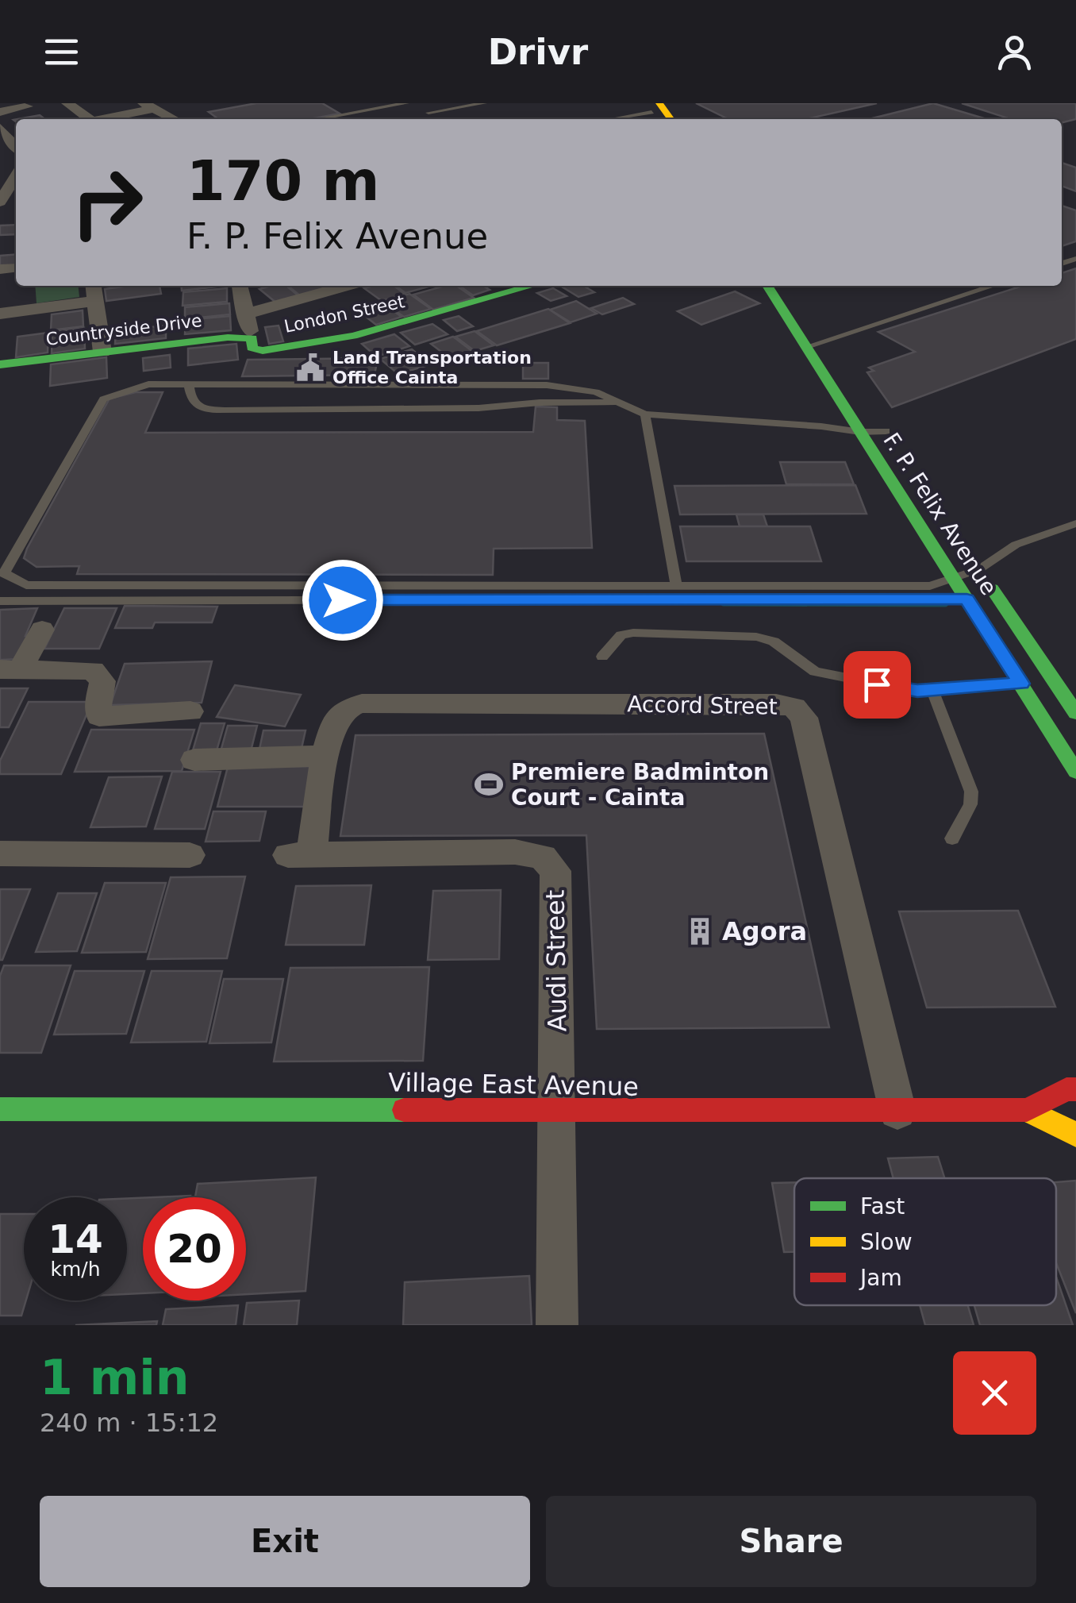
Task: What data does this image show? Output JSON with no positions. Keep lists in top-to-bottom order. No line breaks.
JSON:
{"streets":{"street":["London Street","Countryside Drive","F. P. Felix Avenue","Accord Street","Audi Street","Village East Avenue"]},"crossings":[["London Street","Countryside Drive"],["Accord Street","Audi Street"],["Accord Street","Village East Avenue"],["Audi Street","Village East Avenue"]],"places":{"public building":["Land Transportation Office Cainta"],"sports":["Premiere Badminton Court - Cainta"],"building":["Agora"]},"legend":["Fast","Slow","Jam"],"page":{"header":"Drivr","turn":["170 m","F. P. Felix Avenue"],"speed":"14 km/h","limit":"20","heading":["1 min","240 m · 15:12"],"buttons":["Exit","Share"]}}
